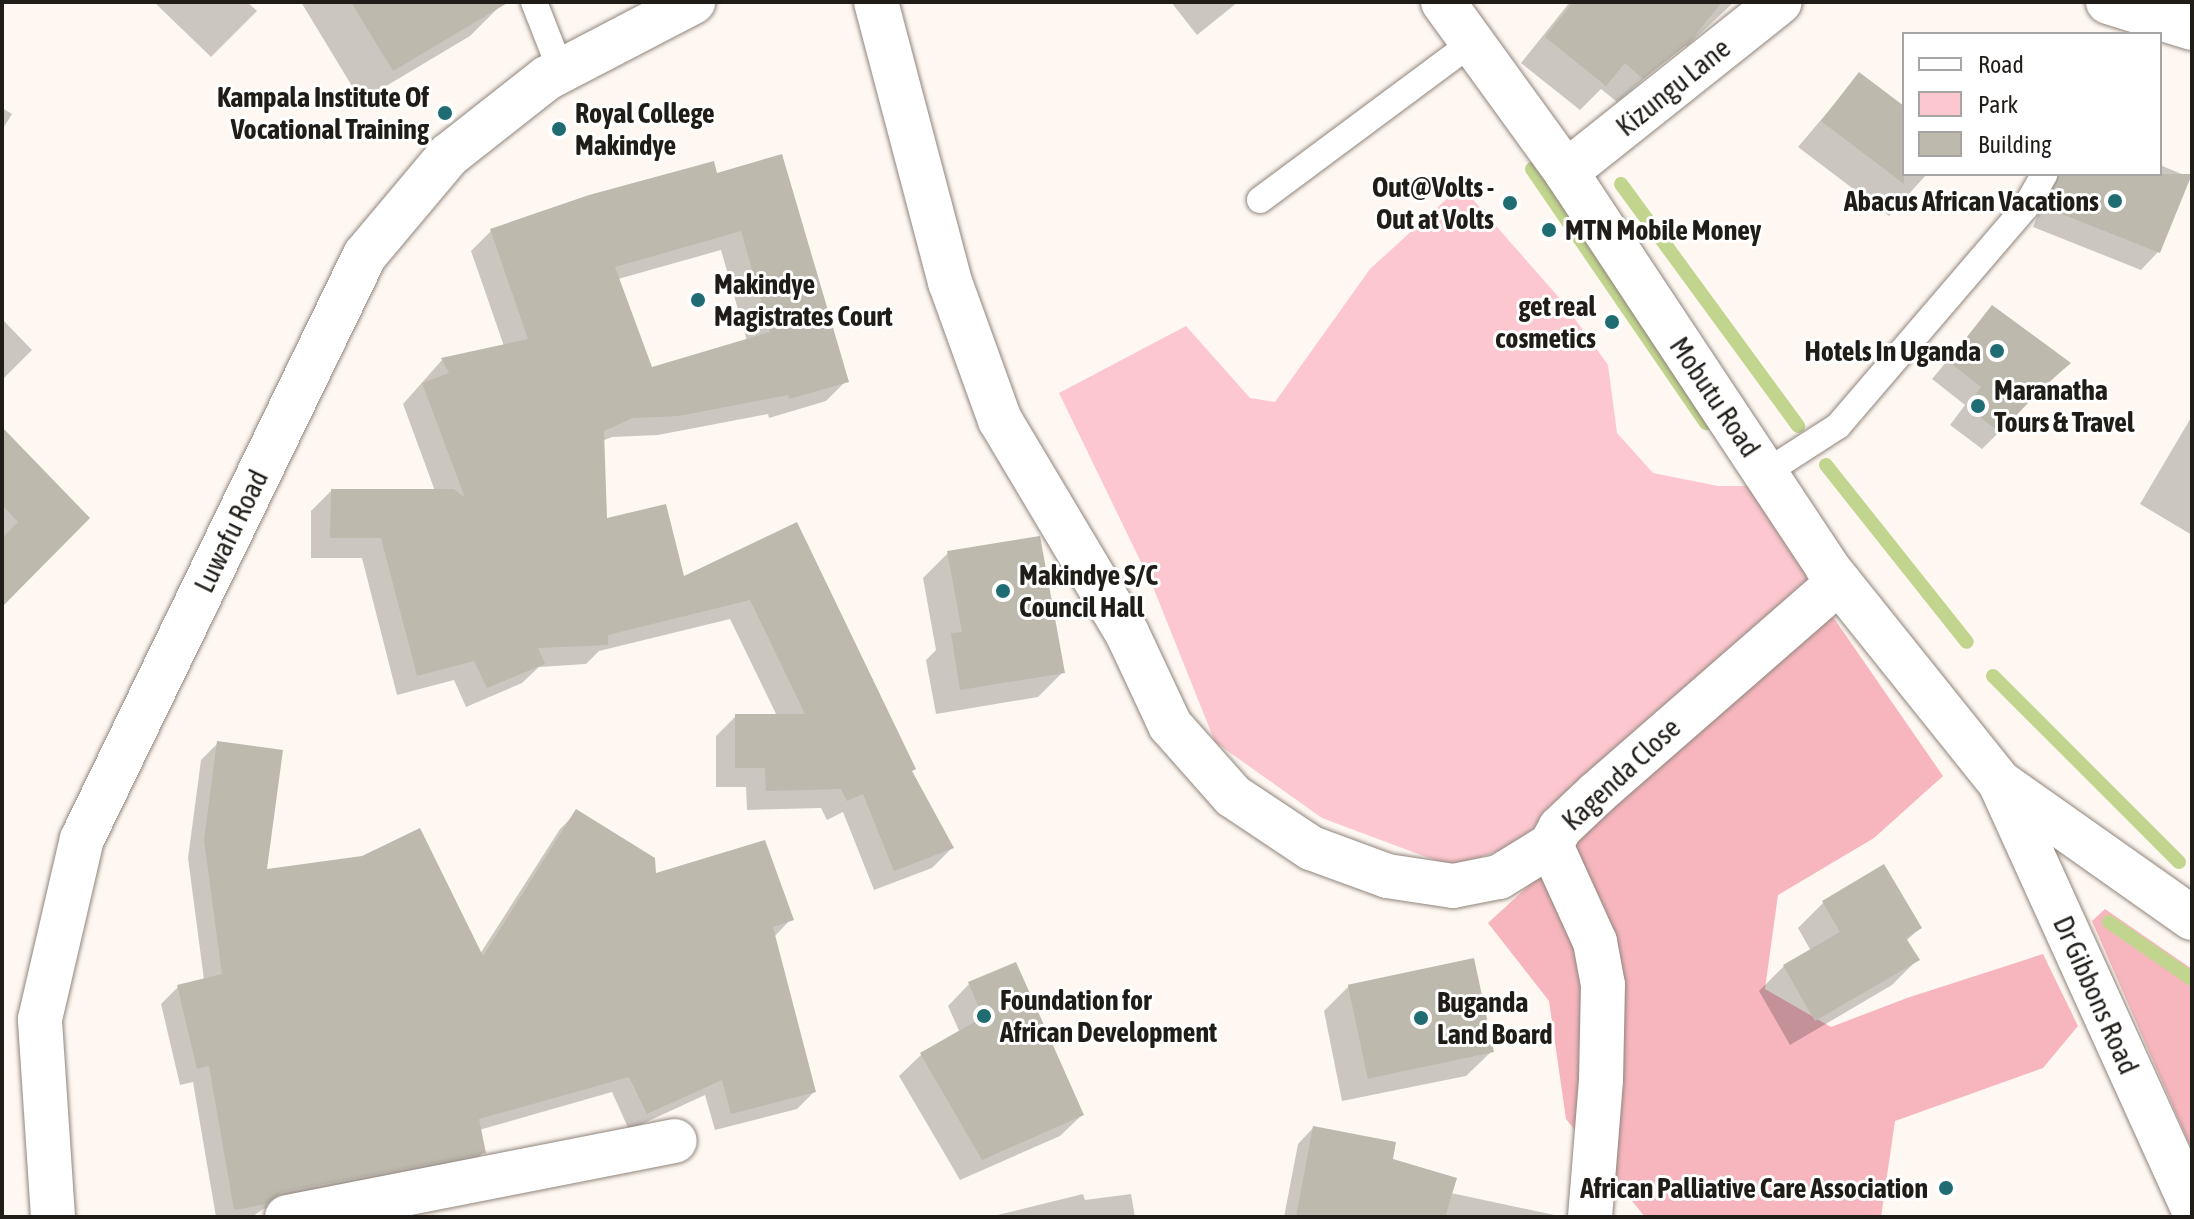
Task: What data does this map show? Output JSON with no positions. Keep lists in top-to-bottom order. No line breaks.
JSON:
{"streets":{"street":["Kizungu Lane","Mobutu Road","Luwafu Road","Kagenda Close","Dr Gibbons Road"]},"crossings":[["Kizungu Lane","Mobutu Road"],["Mobutu Road","Kagenda Close"],["Mobutu Road","Dr Gibbons Road"]],"places":["Kampala Institute Of Vocational Training","Royal College Makindye","Abacus African Vacations","Out@Volts - Out at Volts","MTN Mobile Money","Makindye Magistrates Court","get real cosmetics","Hotels In Uganda","Maranatha Tours & Travel","Makindye S/C Council Hall","Foundation for African Development","Buganda Land Board","African Palliative Care Association"],"legend":["Road","Park","Building"]}
